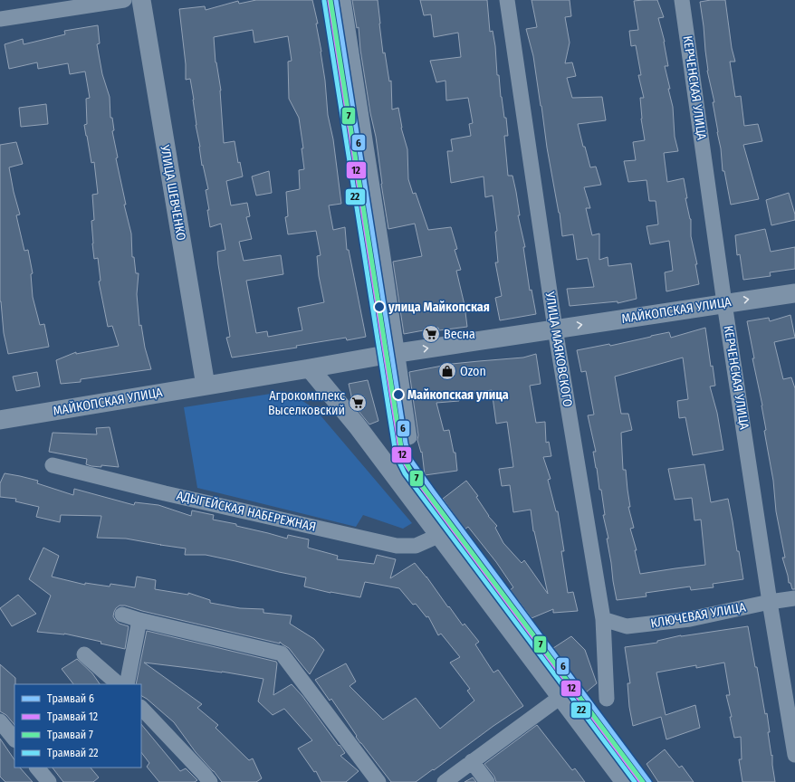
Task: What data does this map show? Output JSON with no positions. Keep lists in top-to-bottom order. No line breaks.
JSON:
{"streets":{"street":["КЕРЧЕНСКАЯ УЛИЦА","УЛИЦА ШЕВЧЕНКО","МАЙКОПСКАЯ УЛИЦА","УЛИЦА МАЯКОВСКОГО","АДЫГЕЙСКАЯ НАБЕРЕЖНАЯ","КЛЮЧЕВАЯ УЛИЦА"]},"crossings":[["КЕРЧЕНСКАЯ УЛИЦА","МАЙКОПСКАЯ УЛИЦА"],["КЕРЧЕНСКАЯ УЛИЦА","КЛЮЧЕВАЯ УЛИЦА"],["УЛИЦА ШЕВЧЕНКО","МАЙКОПСКАЯ УЛИЦА"],["МАЙКОПСКАЯ УЛИЦА","УЛИЦА МАЯКОВСКОГО"],["УЛИЦА МАЯКОВСКОГО","КЛЮЧЕВАЯ УЛИЦА"]],"one_way":["МАЙКОПСКАЯ УЛИЦА"],"places":{"other":["улица Майкопская","Майкопская улица"],"supermarket":["Весна","Агрокомплекс Выселковский"],"shop":["Ozon"]},"lines":["tram line 6","tram line 7","tram line 12","tram line 22"],"legend":["Трамвай 6","Трамвай 12","Трамвай 7","Трамвай 22"]}
